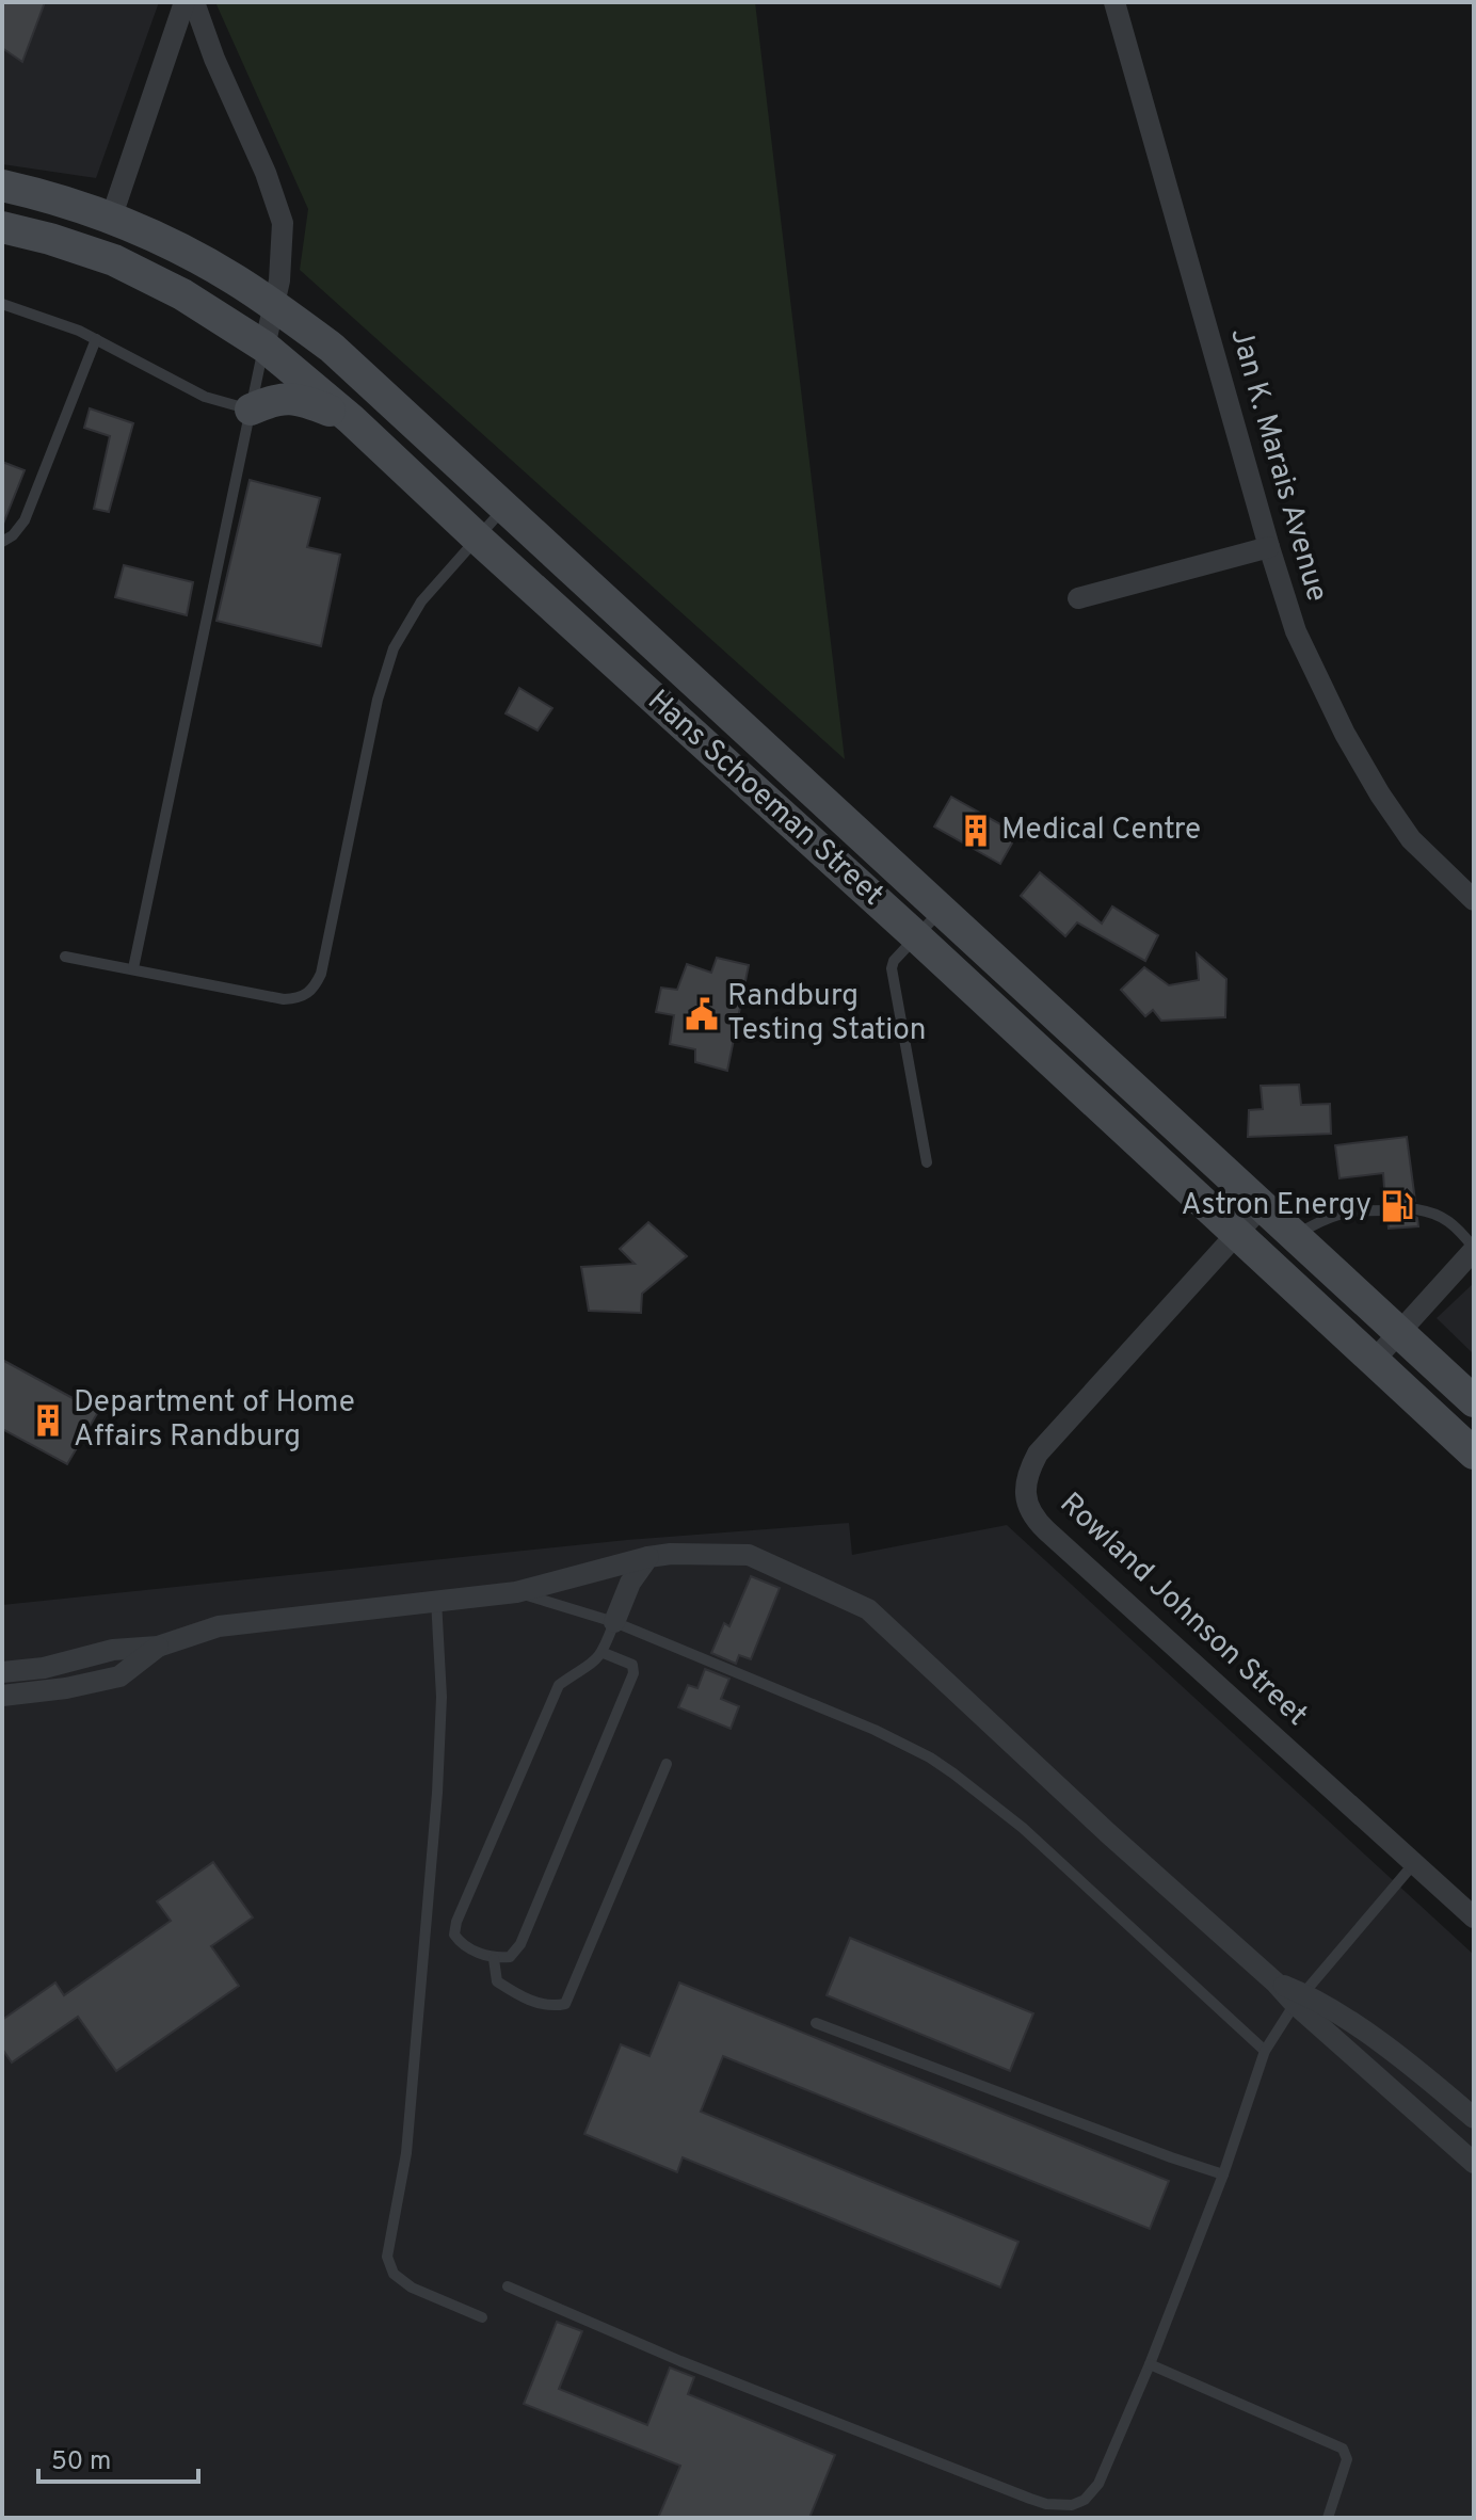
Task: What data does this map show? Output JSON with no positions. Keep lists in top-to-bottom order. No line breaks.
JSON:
{"streets":{"main road":["Hans Schoeman Street"],"street":["Jan K. Marais Avenue","Rowland Johnson Street"]},"crossings":[["Hans Schoeman Street","Rowland Johnson Street"]],"places":{"building":["Medical Centre","Department of Home Affairs Randburg"],"public building":["Randburg Testing Station"],"fuel station":["Astron Energy"]},"scale_bar":"50 m"}
